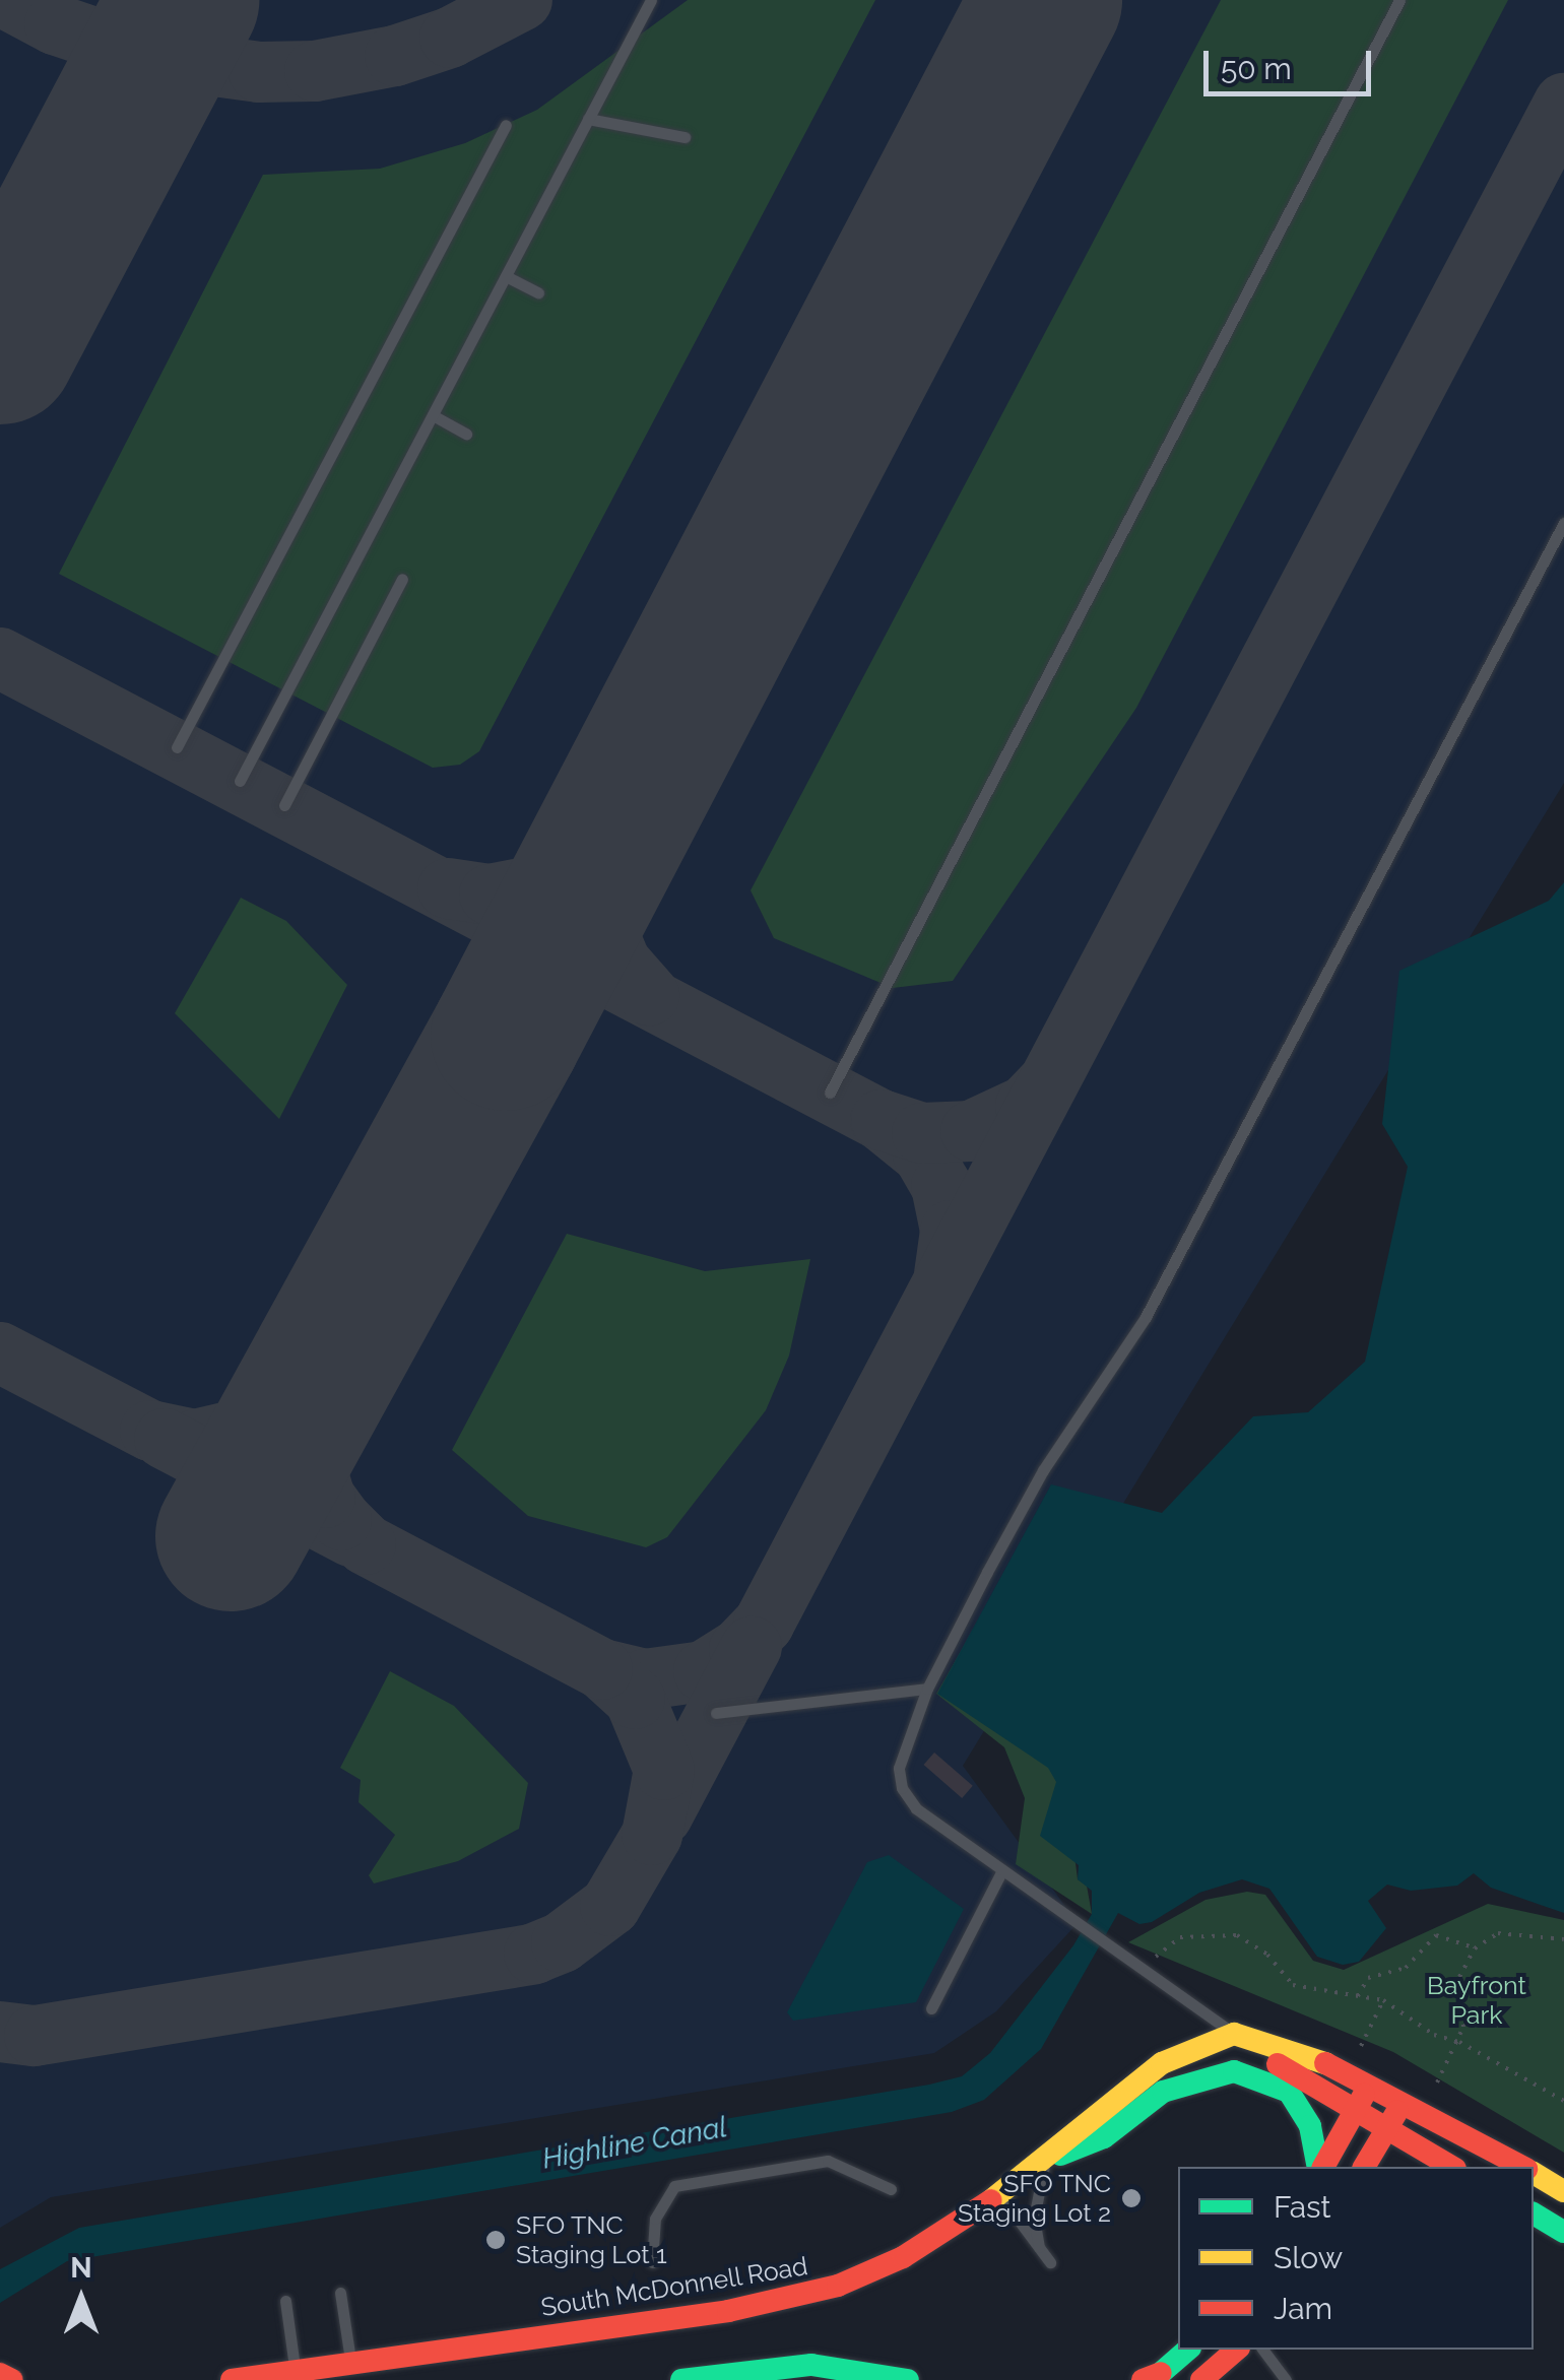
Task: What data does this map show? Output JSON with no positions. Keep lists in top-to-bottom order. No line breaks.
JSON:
{"streets":{"main road":["South McDonnell Road"]},"water":["Highline Canal"],"parks":["Bayfront Park"],"places":["SFO TNC Staging Lot 2","SFO TNC Staging Lot 1"],"legend":["Fast","Slow","Jam"],"scale_bar":"50 m","north":"top"}
